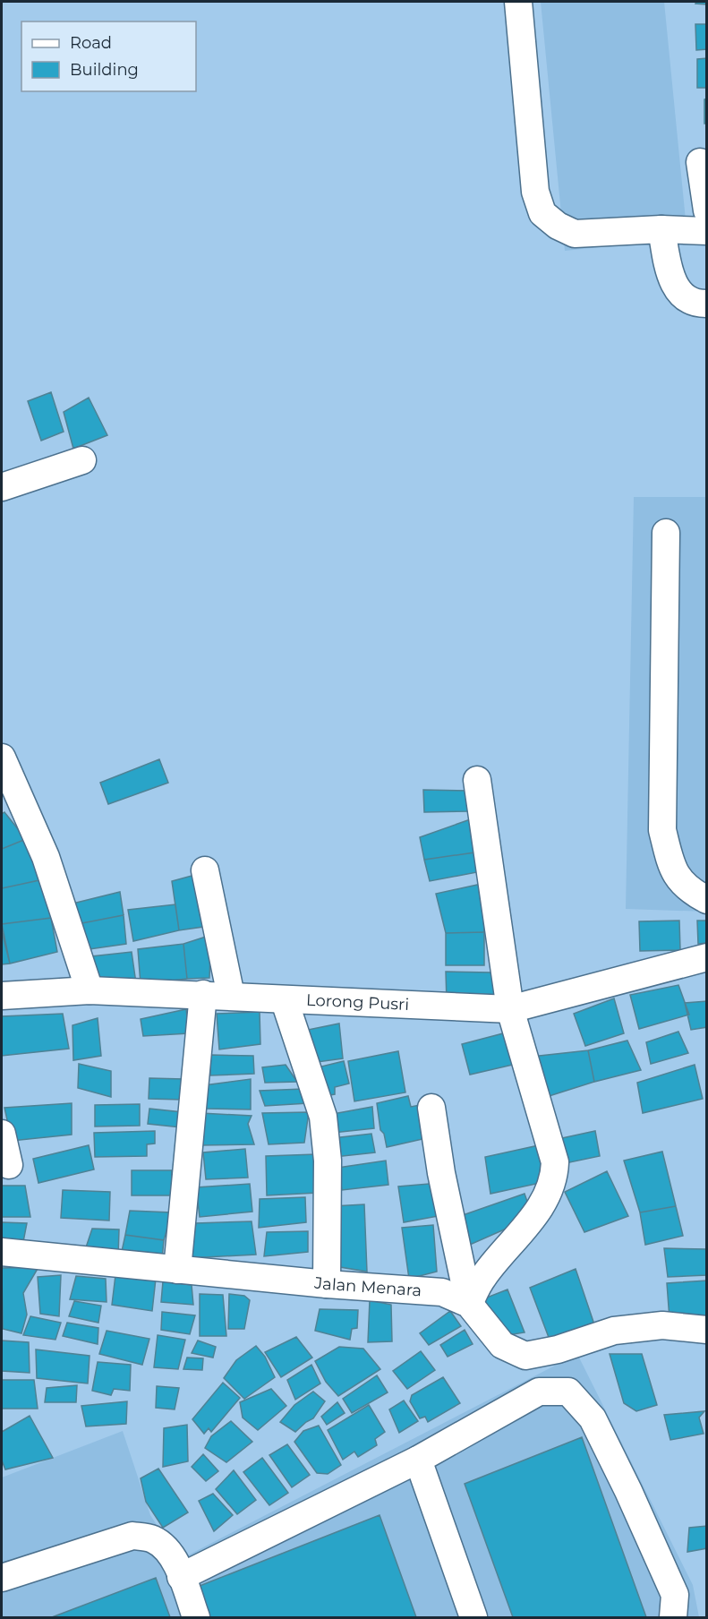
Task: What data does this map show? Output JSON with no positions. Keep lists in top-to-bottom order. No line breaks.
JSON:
{"streets":{"street":["Lorong Pusri","Jalan Menara"]},"legend":["Road","Building"]}
